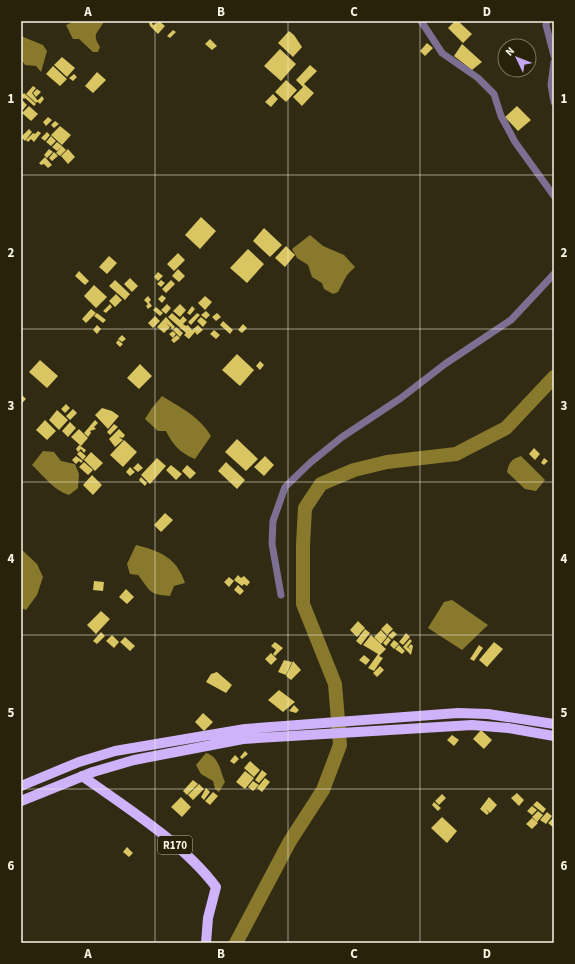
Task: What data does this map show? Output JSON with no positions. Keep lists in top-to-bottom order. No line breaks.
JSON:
{"streets":{"main road":["R170"]},"north":"top left","grid":{"columns":["A","B","C","D"],"rows":["1","2","3","4","5","6"]}}
